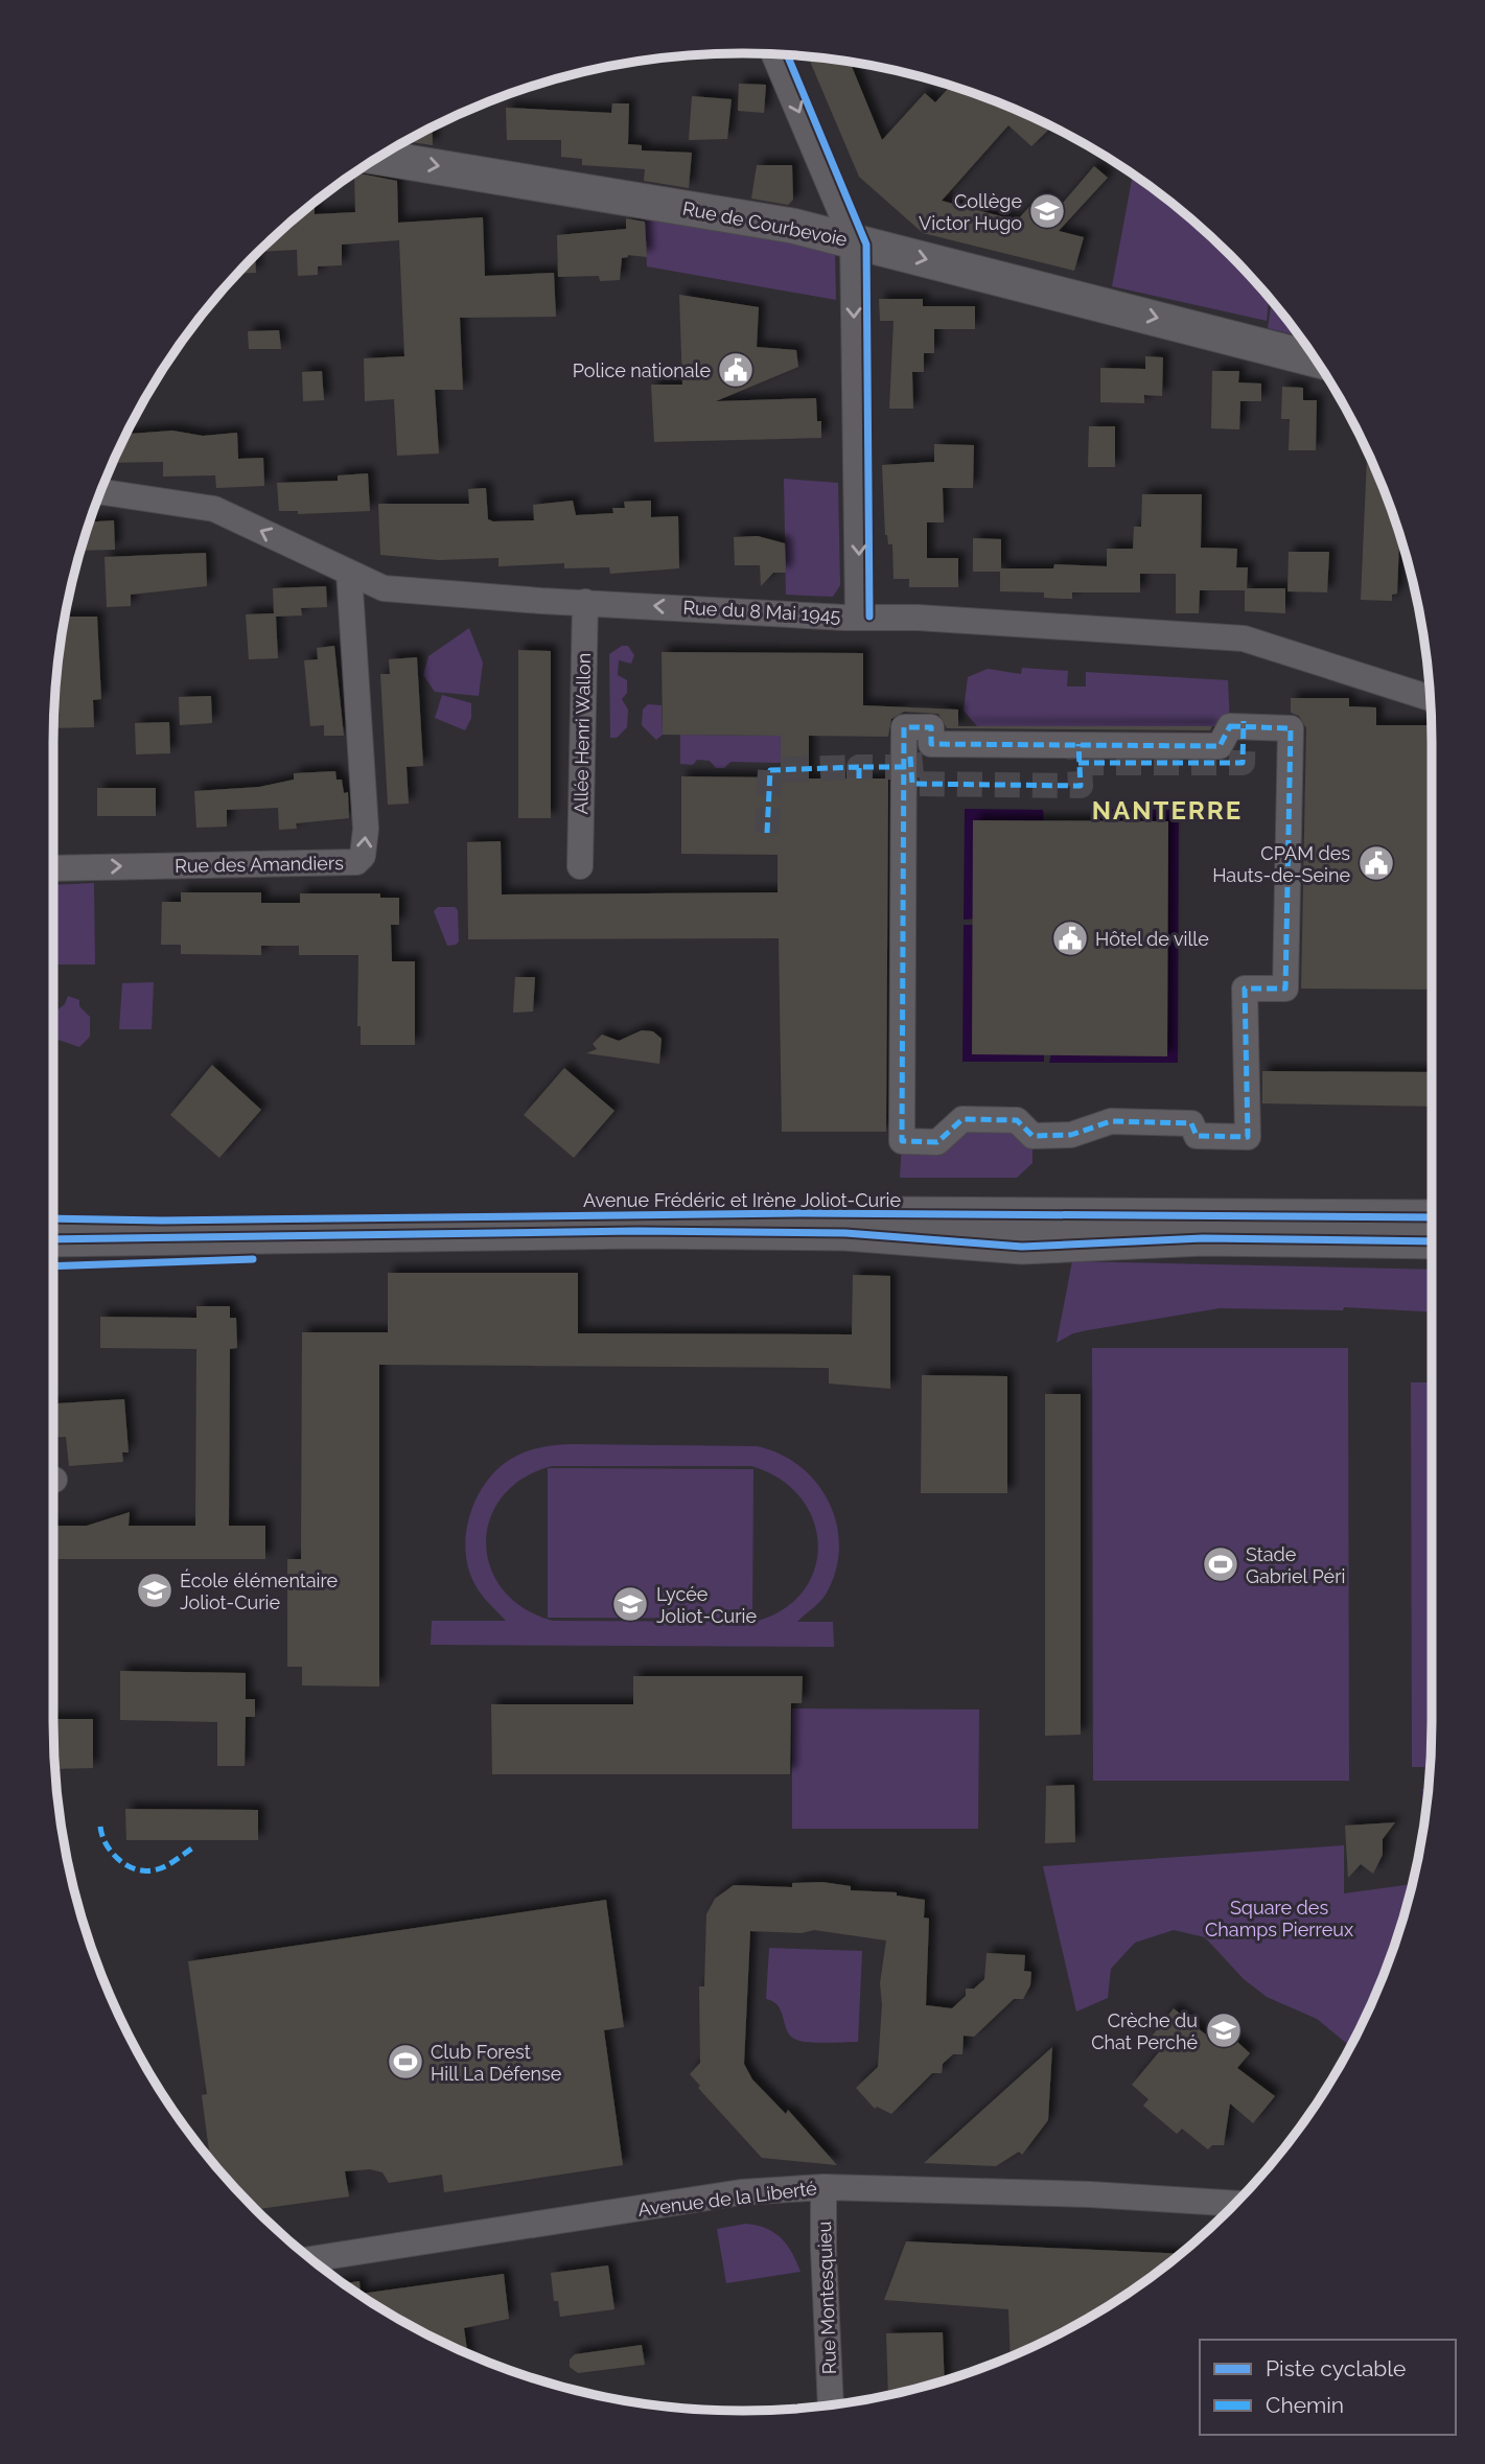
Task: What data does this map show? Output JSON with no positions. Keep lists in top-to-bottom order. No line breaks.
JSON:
{"streets":{"main road":["Rue de Courbevoie","Avenue Frédéric et Irène Joliot-Curie"],"street":["Rue du 8 Mai 1945","Allée Henri Wallon","Rue des Amandiers","Avenue de la Liberté","Rue Montesquieu"]},"crossings":[["Rue du 8 Mai 1945","Allée Henri Wallon"],["Rue du 8 Mai 1945","Rue des Amandiers"],["Avenue de la Liberté","Rue Montesquieu"]],"one_way":["Rue de Courbevoie","Rue du 8 Mai 1945"],"districts":["NANTERRE"],"parks":["Square des Champs Pierreux"],"places":{"school or university":["Collège Victor Hugo","École élémentaire Joliot-Curie","Lycée Joliot-Curie","Crèche du Chat Perché"],"public building":["Police nationale","CPAM des Hauts-de-Seine","Hôtel de ville"],"sports":["Stade Gabriel Péri","Club Forest Hill La Défense"]},"legend":["Piste cyclable","Chemin"]}
